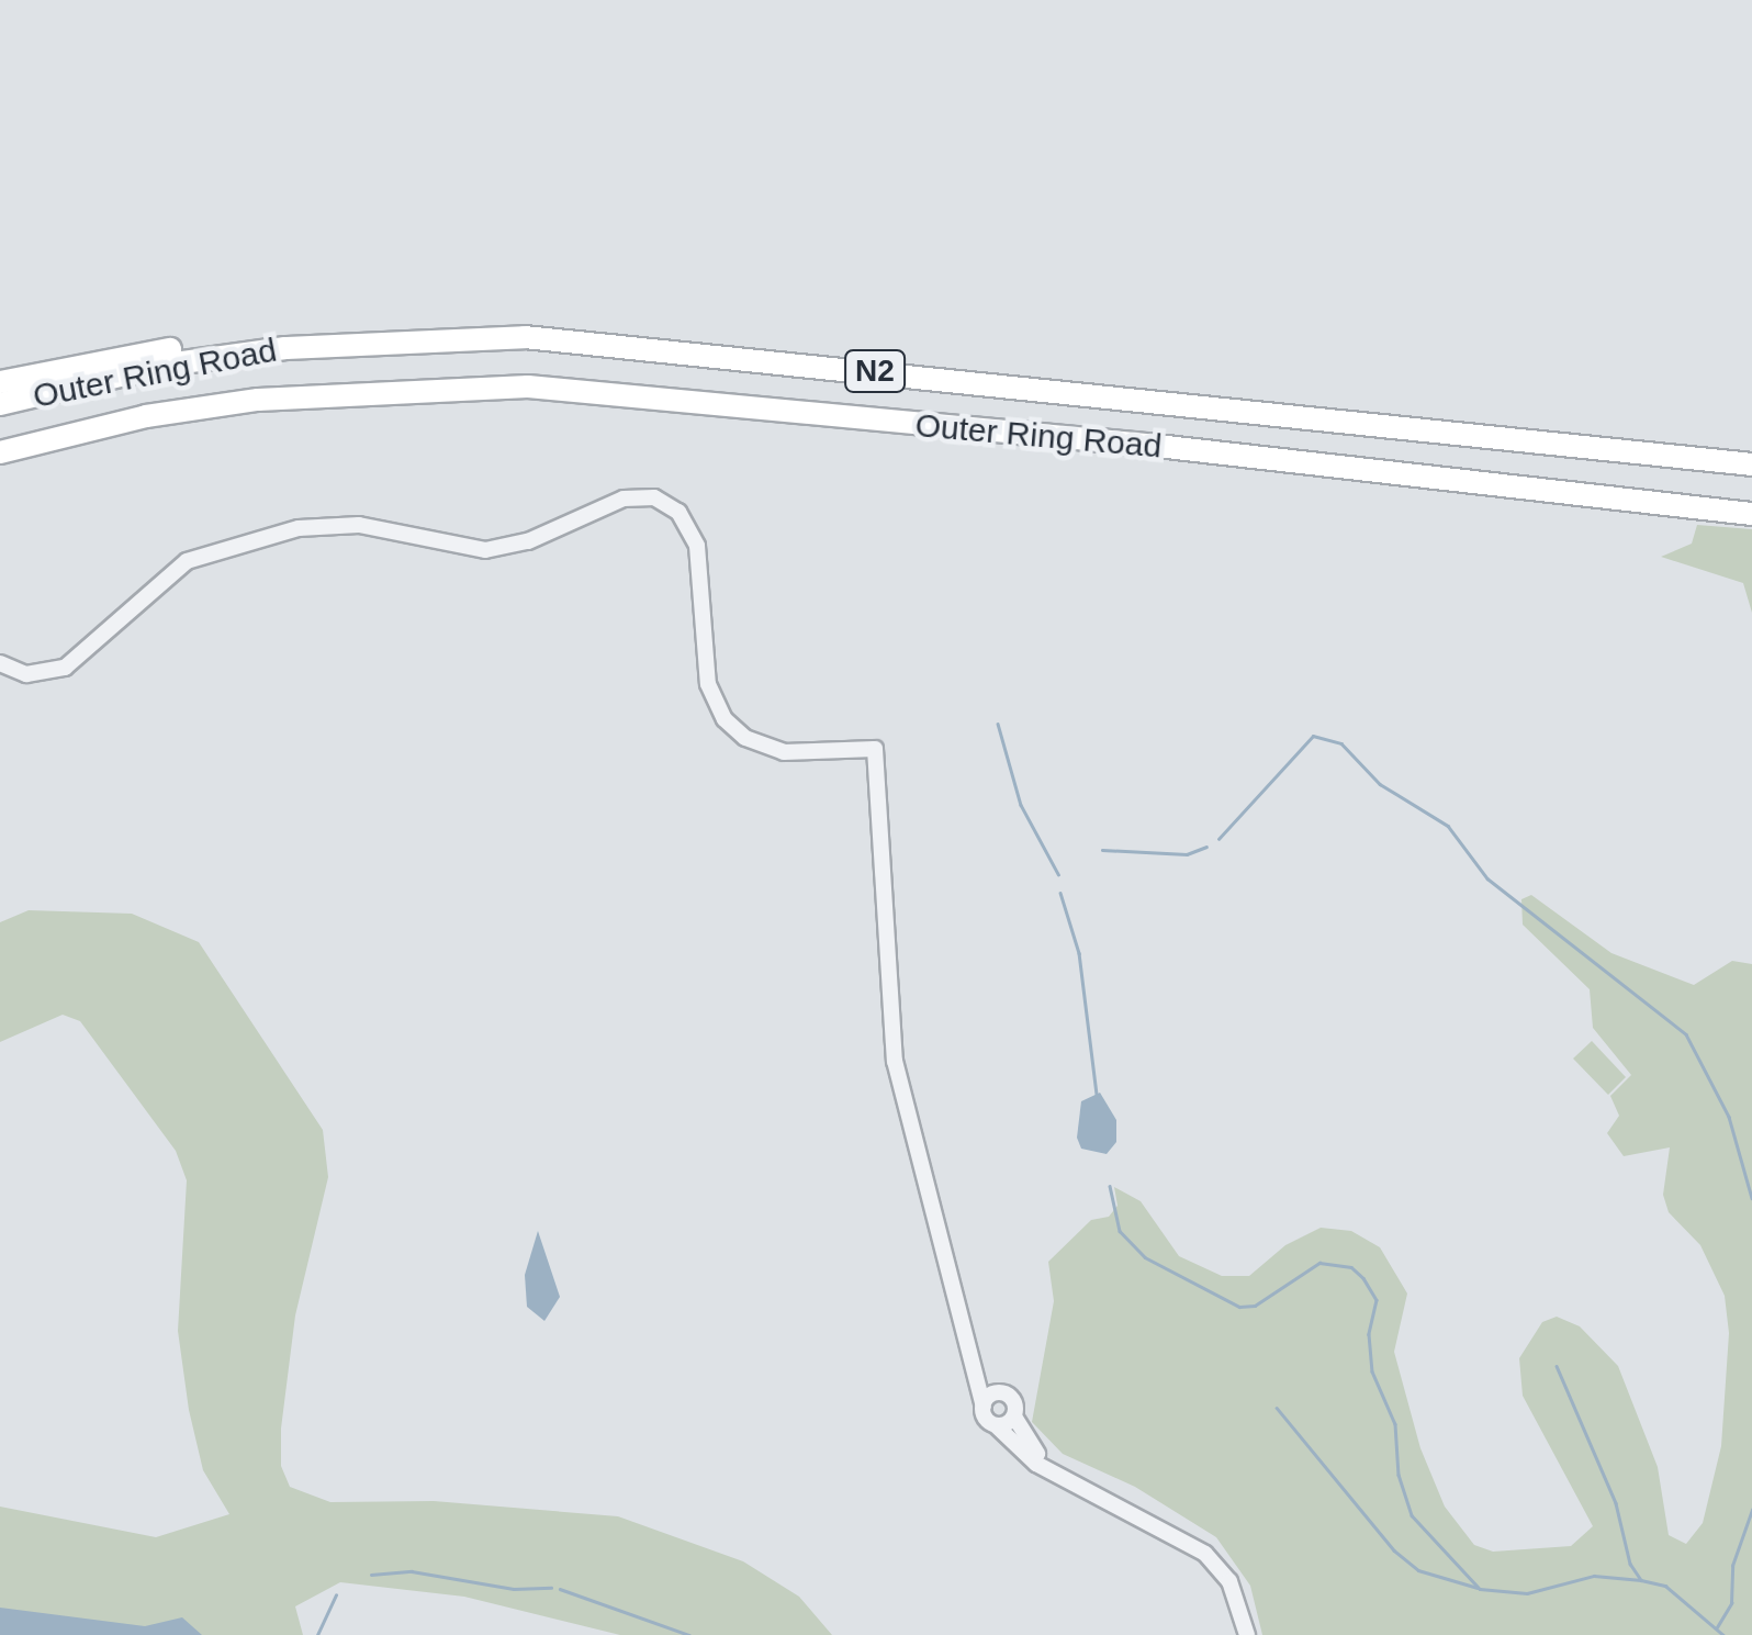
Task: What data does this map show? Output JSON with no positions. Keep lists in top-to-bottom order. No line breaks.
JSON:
{"streets":{"highway":["N2","Outer Ring Road"]}}
